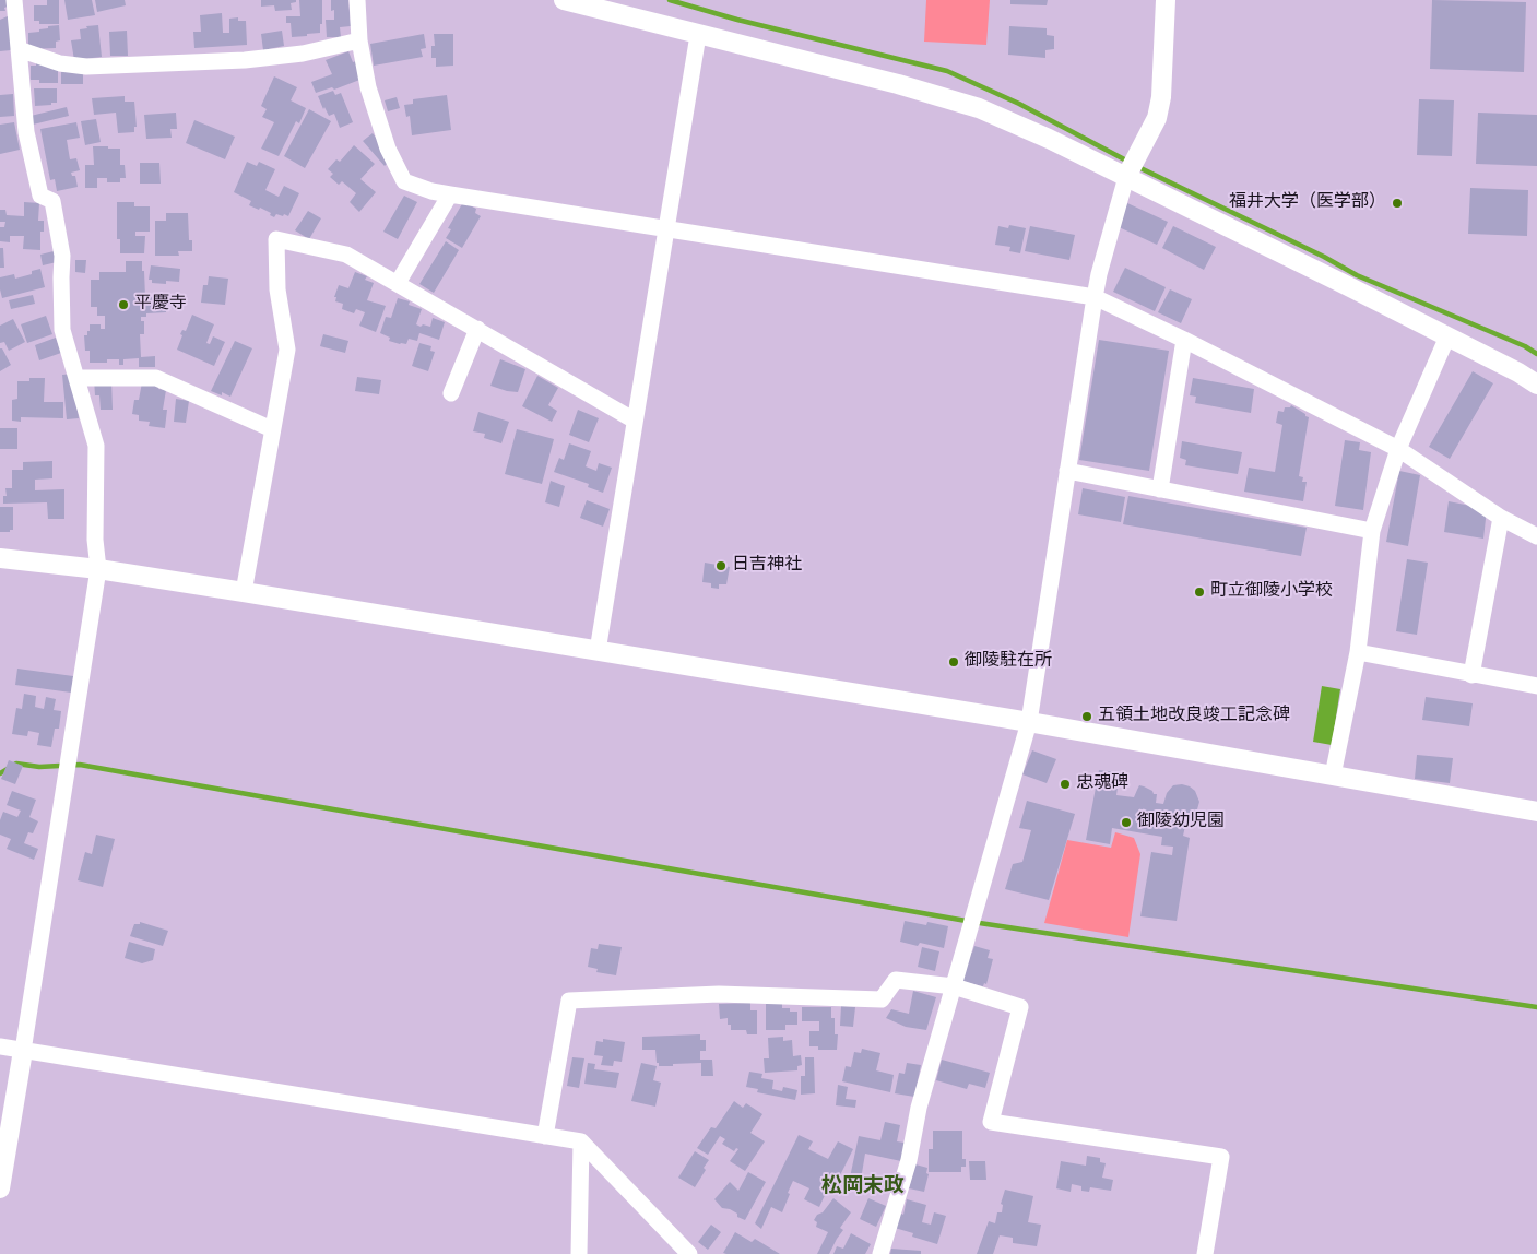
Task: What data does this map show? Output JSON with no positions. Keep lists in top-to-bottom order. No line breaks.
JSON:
{"districts":["松岡末政"],"places":["福井大学（医学部）","平慶寺","日吉神社","町立御陵小学校","御陵駐在所","五領土地改良竣工記念碑","忠魂碑","御陵幼児園"]}
